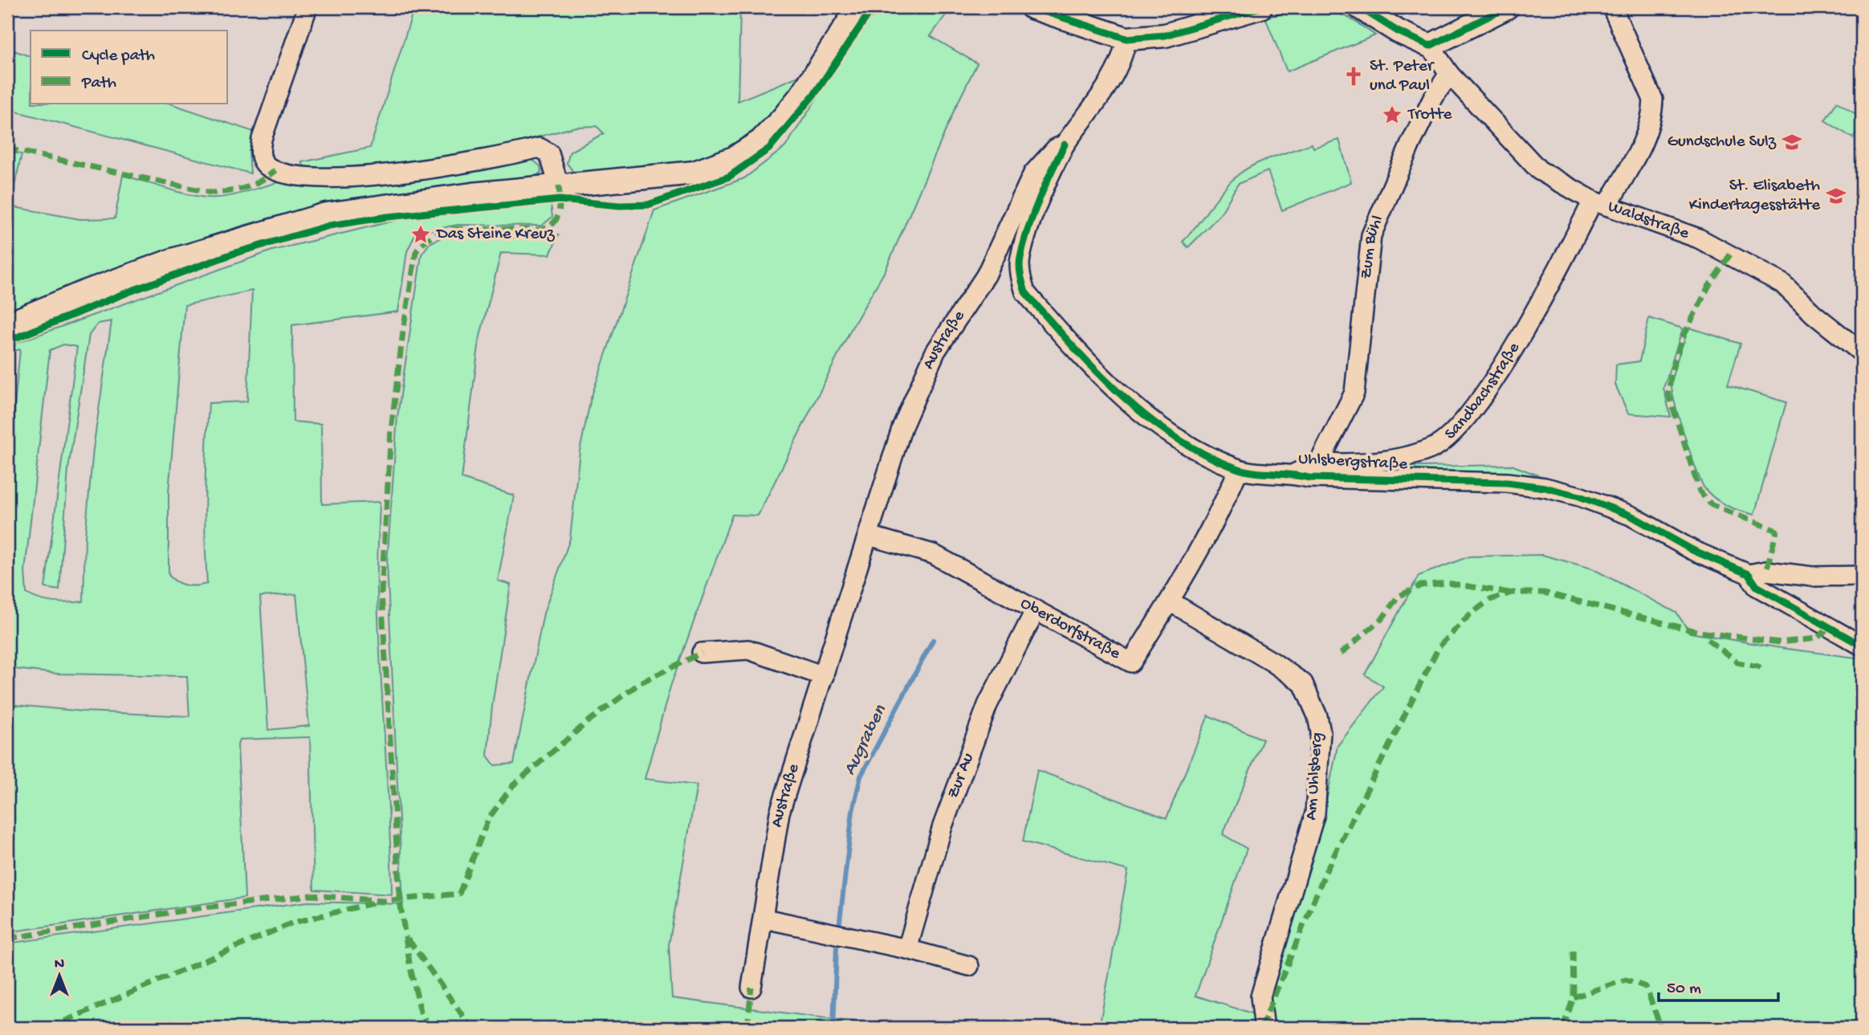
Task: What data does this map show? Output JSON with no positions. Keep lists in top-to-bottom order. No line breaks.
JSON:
{"streets":{"street":["Waldstraße","Zum Bühl","Austraße","Sandbachstraße","Uhlsbergstraße","Oberdorfstraße","Zur Au","Am Uhlsberg"]},"crossings":[["Waldstraße","Zum Bühl"],["Waldstraße","Sandbachstraße"],["Zum Bühl","Sandbachstraße"],["Austraße","Uhlsbergstraße"],["Austraße","Oberdorfstraße"],["Sandbachstraße","Uhlsbergstraße"],["Uhlsbergstraße","Oberdorfstraße"],["Oberdorfstraße","Zur Au"],["Oberdorfstraße","Am Uhlsberg"]],"water":["Augraben"],"places":{"church":["St. Peter und Paul"],"place":["Trotte","Das Steine Kreuz"],"school or university":["Gundschule Sulz","St. Elisabeth Kindertagesstätte"]},"legend":["Cycle path","Path"],"scale_bar":"50 m","north":"top"}
